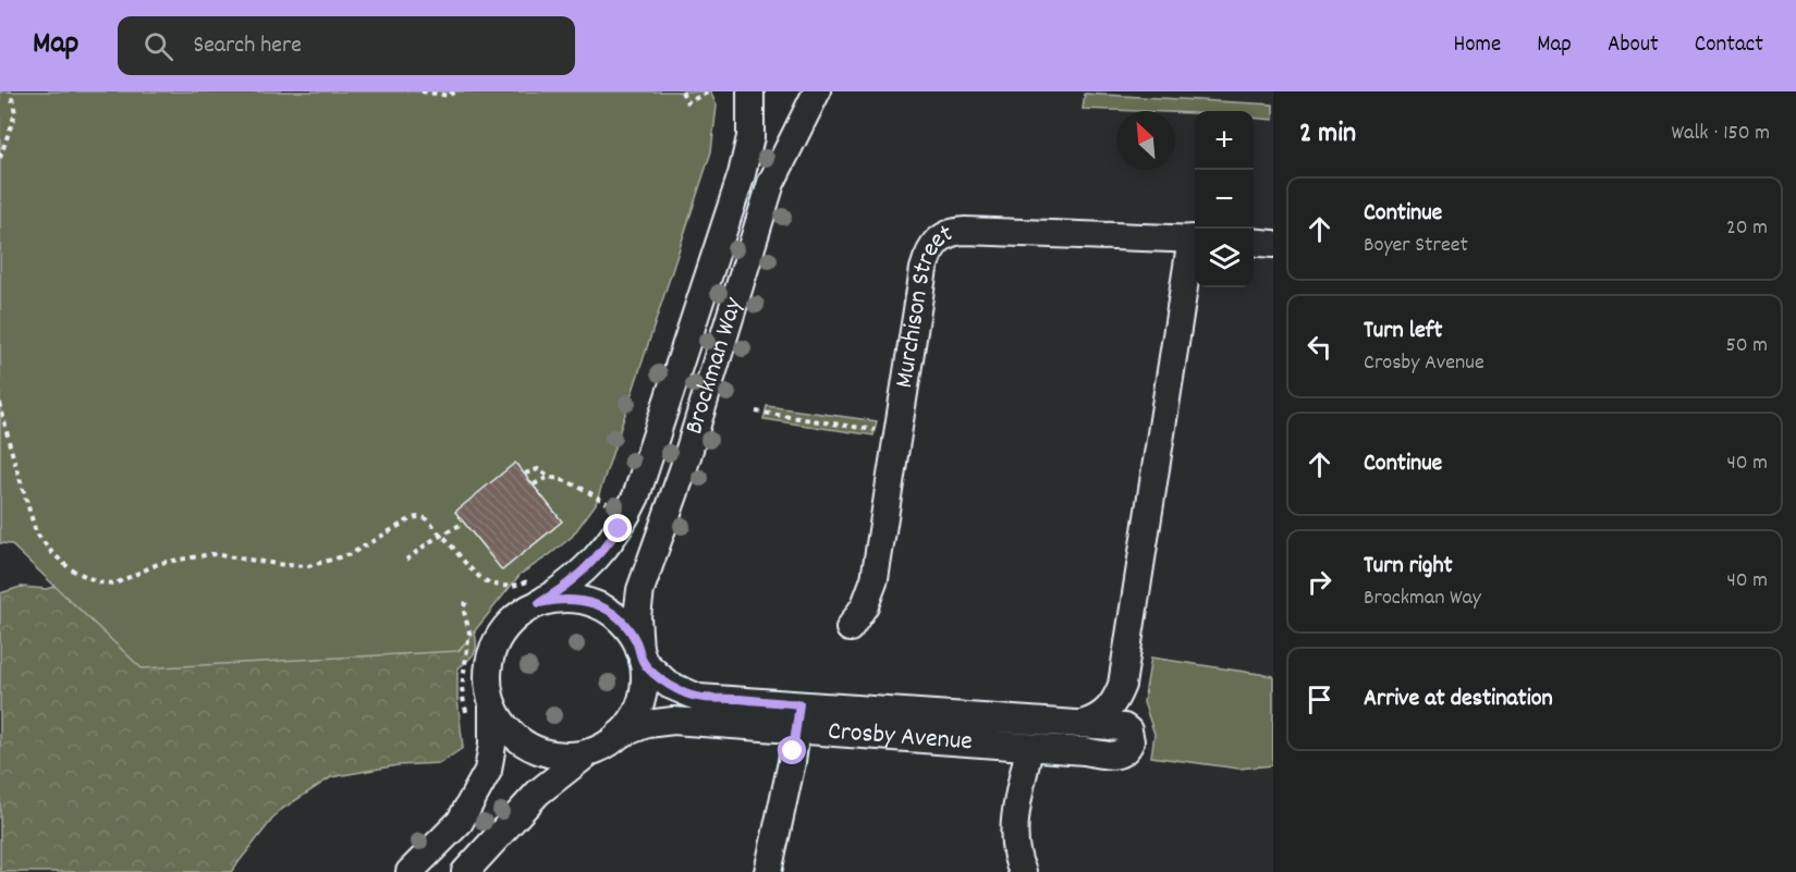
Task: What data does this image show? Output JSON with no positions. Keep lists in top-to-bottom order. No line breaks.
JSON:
{"streets":{"street":["Murchison Street","Brockman Way","Crosby Avenue"]},"crossings":[["Brockman Way","Crosby Avenue"]],"north":"top left","page":{"header":"Map","search":"Search here","nav":["Home","Map","About","Contact"],"heading":["2 min","Walk · 150 m"],"map_buttons":["+","−"],"list":[["Continue","Boyer Street","20 m"],["Turn left","Crosby Avenue","50 m"],["Continue","40 m"],["Turn right","Brockman Way","40 m"],"Arrive at destination"]}}
